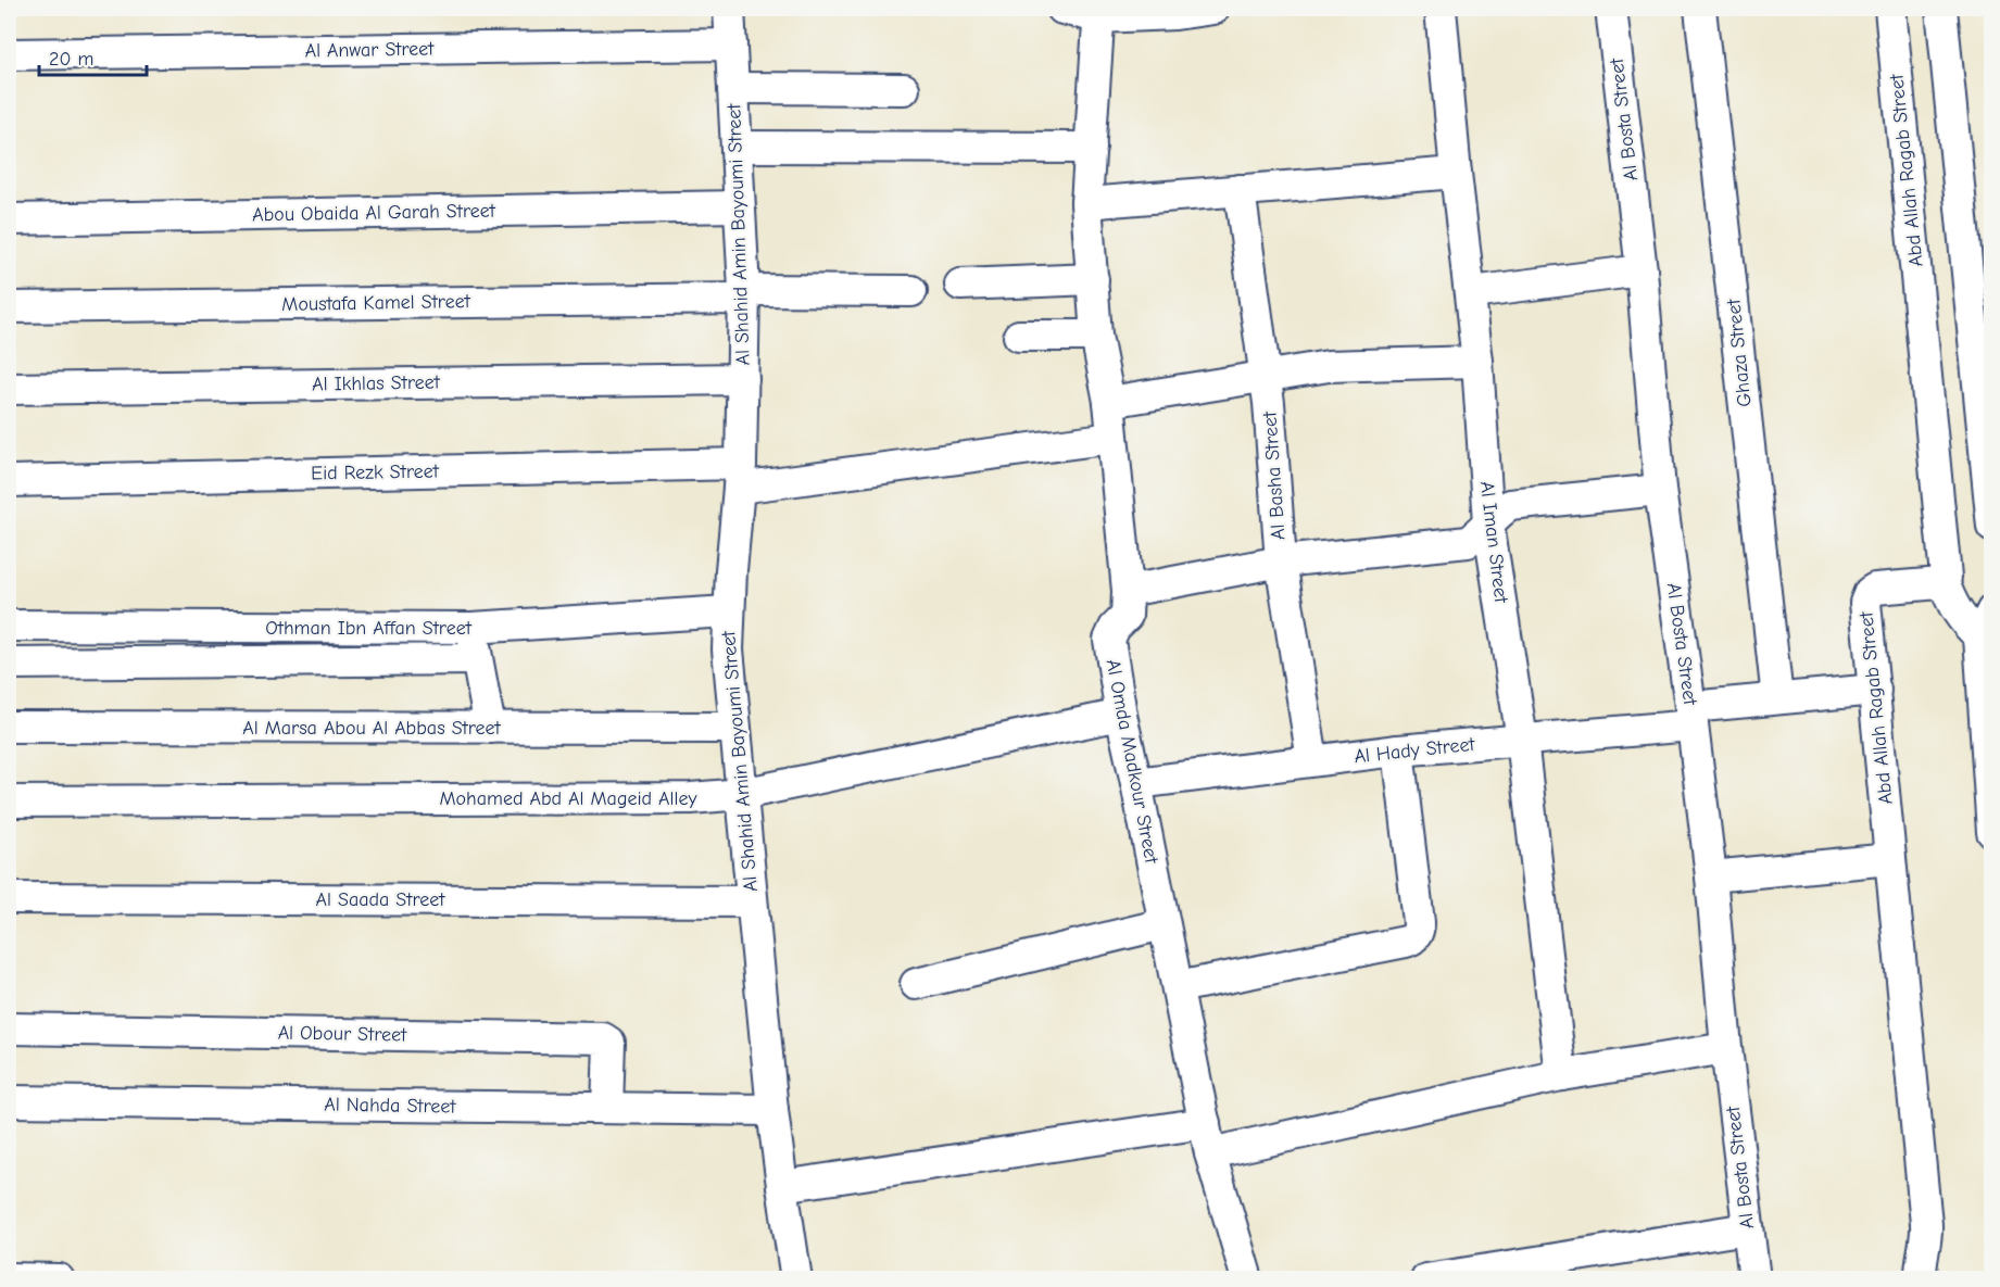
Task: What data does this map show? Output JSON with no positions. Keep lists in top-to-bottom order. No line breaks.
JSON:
{"streets":{"street":["Al Anwar Street","Al Bosta Street","Abd Allah Ragab Street","Abou Obaida Al Garah Street","Al Shahid Amin Bayoumi Street","Moustafa Kamel Street","Ghaza Street","Al Ikhlas Street","Eid Rezk Street","Al Basha Street","Al Iman Street","Othman Ibn Affan Street","Al Marsa Abou Al Abbas Street","Al Hady Street","Al Omda Madkour Street","Mohamed Abd Al Mageid Alley","Al Saada Street","Al Obour Street","Al Nahda Street"]},"crossings":[["Al Anwar Street","Al Shahid Amin Bayoumi Street"],["Al Bosta Street","Al Hady Street"],["Abd Allah Ragab Street","Al Hady Street"],["Abou Obaida Al Garah Street","Al Shahid Amin Bayoumi Street"],["Al Shahid Amin Bayoumi Street","Moustafa Kamel Street"],["Al Shahid Amin Bayoumi Street","Al Ikhlas Street"],["Al Shahid Amin Bayoumi Street","Eid Rezk Street"],["Al Shahid Amin Bayoumi Street","Othman Ibn Affan Street"],["Al Shahid Amin Bayoumi Street","Al Marsa Abou Al Abbas Street"],["Al Shahid Amin Bayoumi Street","Mohamed Abd Al Mageid Alley"],["Al Shahid Amin Bayoumi Street","Al Saada Street"],["Al Shahid Amin Bayoumi Street","Al Nahda Street"],["Ghaza Street","Al Hady Street"],["Eid Rezk Street","Al Omda Madkour Street"],["Al Basha Street","Al Hady Street"],["Al Iman Street","Al Hady Street"],["Al Hady Street","Al Omda Madkour Street"],["Al Omda Madkour Street","Mohamed Abd Al Mageid Alley"],["Al Obour Street","Al Nahda Street"]],"scale_bar":"20 m"}
